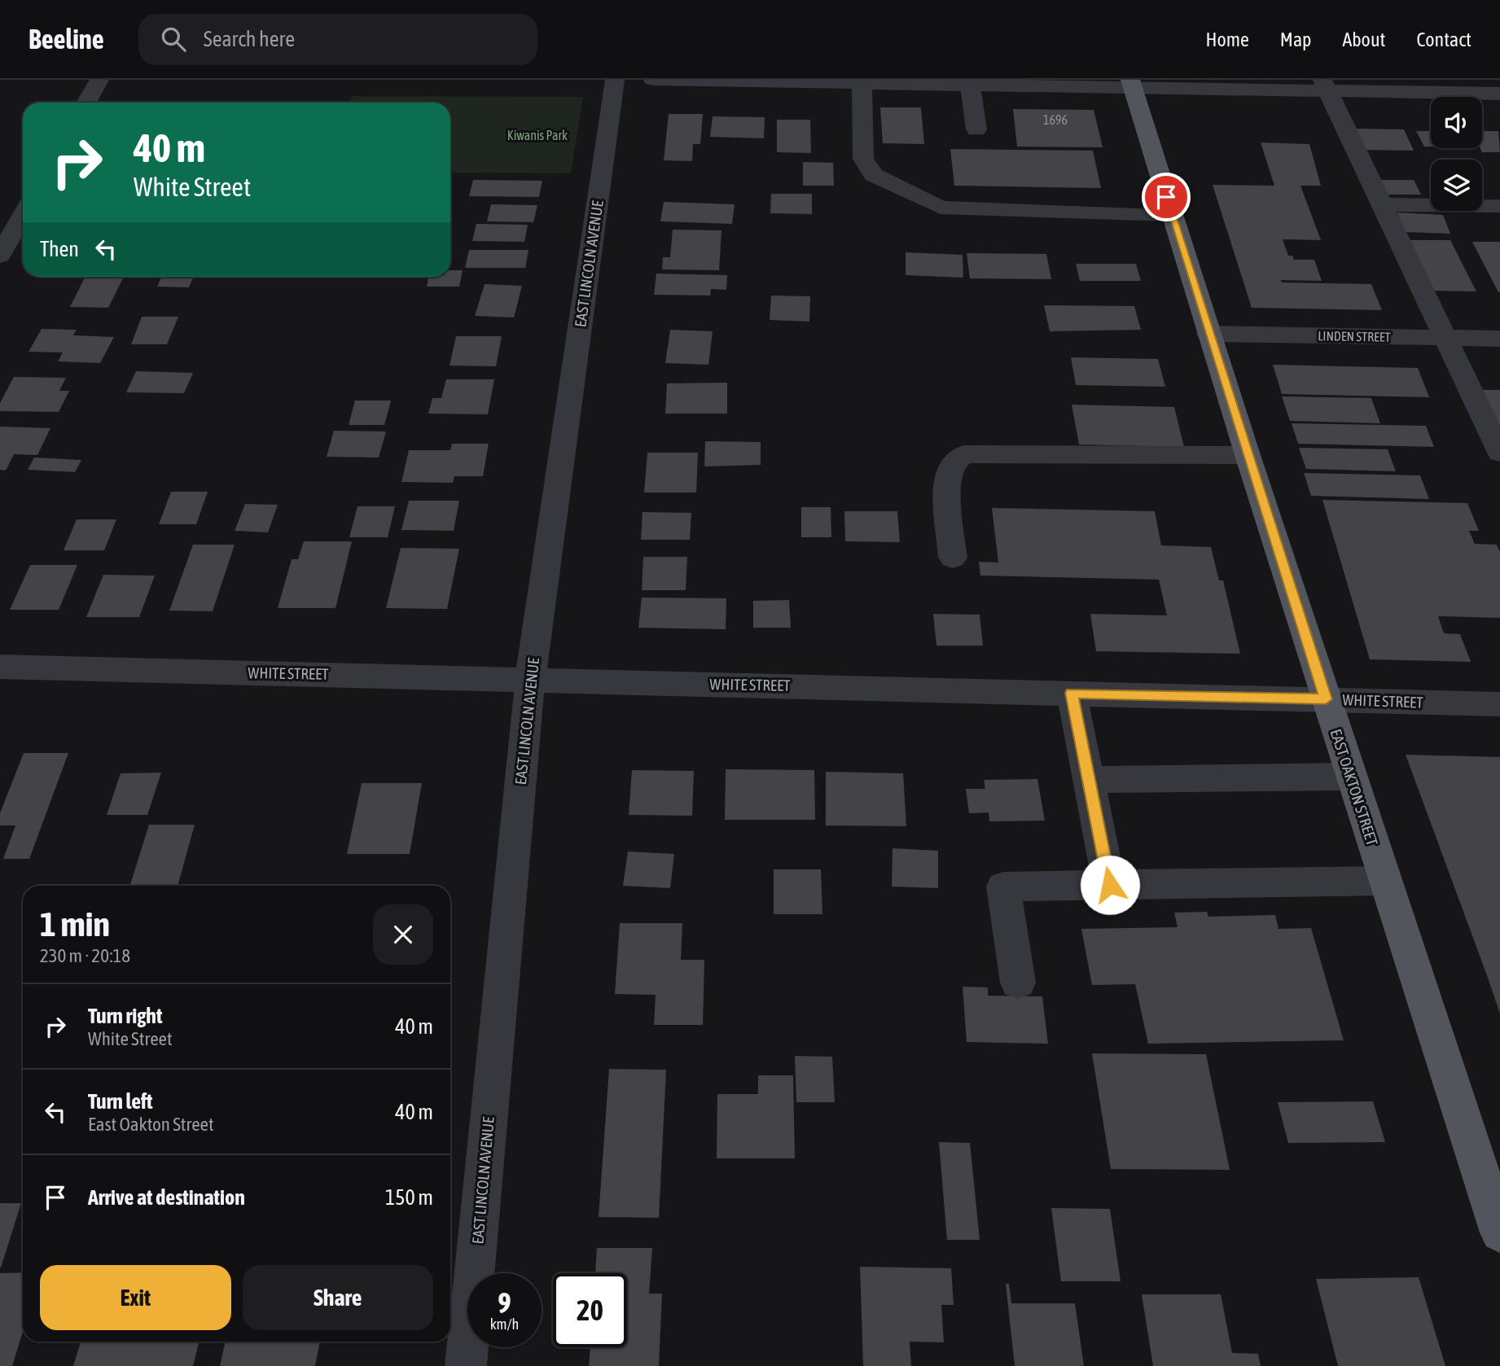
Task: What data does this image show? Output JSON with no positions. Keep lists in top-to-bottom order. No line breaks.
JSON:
{"streets":{"main road":["EAST OAKTON STREET"],"street":["EAST LINCOLN AVENUE","LINDEN STREET","WHITE STREET"]},"crossings":[["EAST LINCOLN AVENUE","WHITE STREET"],["LINDEN STREET","EAST OAKTON STREET"],["WHITE STREET","EAST OAKTON STREET"]],"parks":["Kiwanis Park"],"house_numbers":["1696"],"page":{"header":"Beeline","search":"Search here","nav":["Home","Map","About","Contact"],"turn":["40 m","White Street"],"then":"Then","heading":["1 min","230 m · 20:18"],"list":[{"name":"Turn right","note":"White Street","value":"40 m"},{"name":"Turn left","note":"East Oakton Street","value":"40 m"},{"name":"Arrive at destination","value":"150 m"}],"buttons":["Exit","Share"],"speed":"9 km/h","limit":"20"}}
